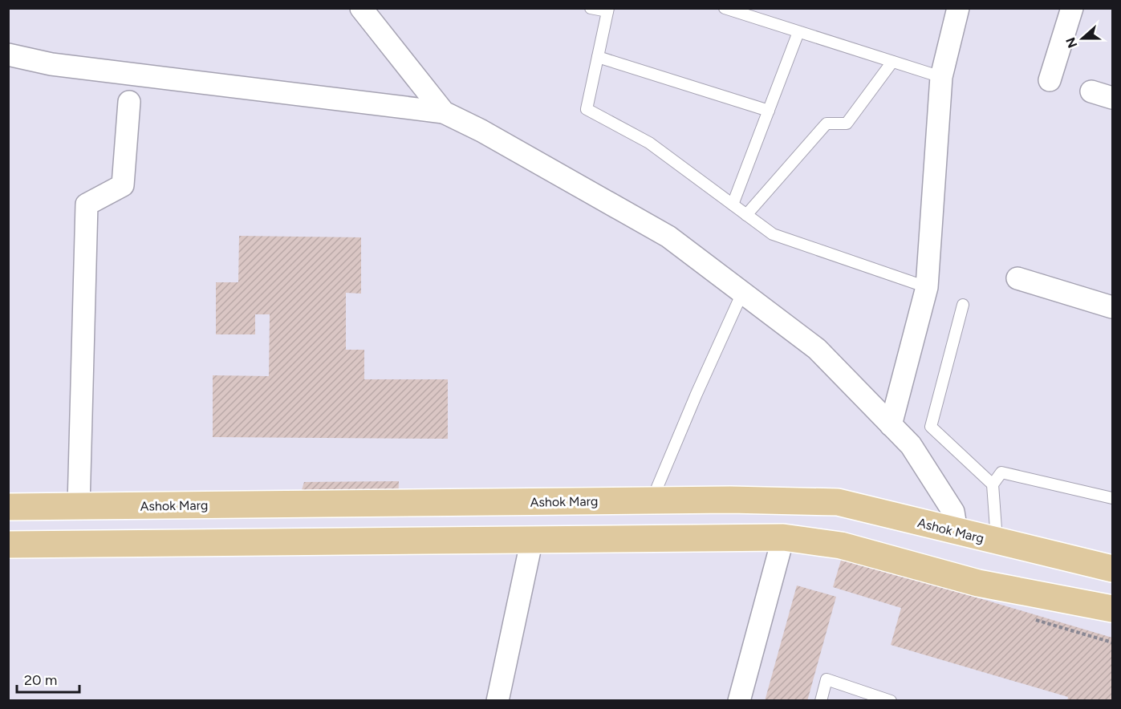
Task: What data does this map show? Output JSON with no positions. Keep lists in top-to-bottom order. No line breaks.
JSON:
{"streets":{"main road":["Ashok Marg"]},"scale_bar":"20 m","north":"left"}
